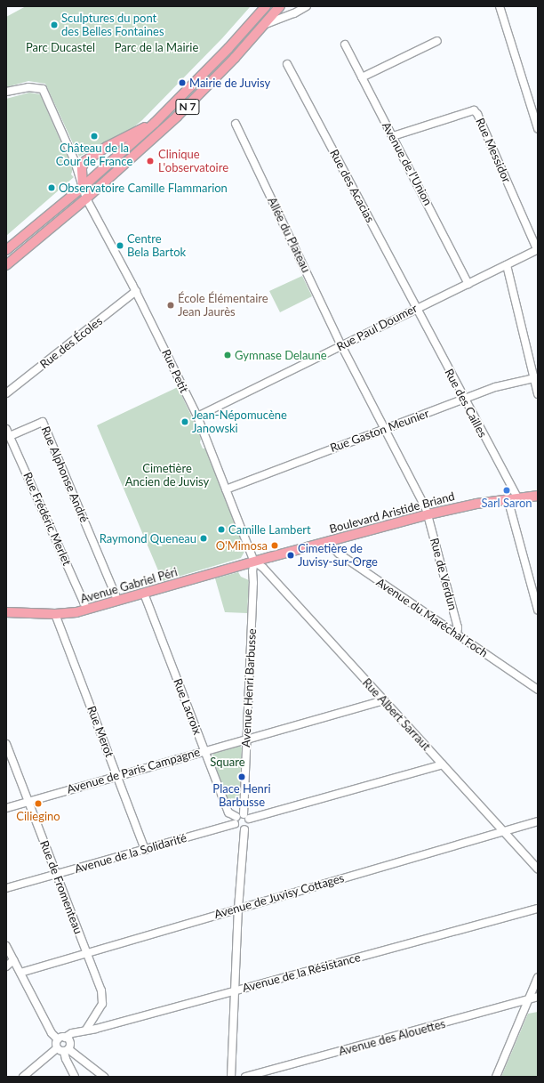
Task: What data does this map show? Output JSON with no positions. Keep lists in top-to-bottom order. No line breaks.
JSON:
{"streets":{"main road":["N 7","Boulevard Aristide Briand","Avenue Gabriel Péri"],"street":["Rue Messidor","Avenue de l'Union","Rue des Acacias","Allée du Plateau","Rue Paul Doumer","Rue des Écoles","Rue Petit","Rue des Cailles","Rue Gaston Meunier","Rue Alphonse André","Rue Frédéric Merlet","Rue de Verdun","Avenue du Maréchal Foch","Avenue Henri Barbusse","Rue Lacroix","Rue Albert Sarraut","Rue Merot","Avenue de Paris Campagne","Avenue de la Solidarité","Rue de Fromenteau","Avenue de Juvisy Cottages","Avenue de la Résistance","Avenue des Alouettes"]},"crossings":[["N 7","Rue Petit"],["Rue Messidor","Avenue de l'Union"],["Rue Messidor","Rue Paul Doumer"],["Avenue de l'Union","Rue Paul Doumer"],["Rue des Acacias","Rue Paul Doumer"],["Rue des Acacias","Rue des Cailles"],["Allée du Plateau","Rue Paul Doumer"],["Allée du Plateau","Rue Gaston Meunier"],["Allée du Plateau","Rue de Verdun"],["Rue Paul Doumer","Rue Petit"],["Rue Paul Doumer","Rue des Cailles"],["Rue des Écoles","Rue Petit"],["Rue Petit","Rue Gaston Meunier"],["Rue Petit","Boulevard Aristide Briand"],["Rue Petit","Avenue Gabriel Péri"],["Rue Petit","Avenue Henri Barbusse"],["Rue Petit","Rue Albert Sarraut"],["Rue des Cailles","Rue Gaston Meunier"],["Rue des Cailles","Boulevard Aristide Briand"],["Rue Gaston Meunier","Rue de Verdun"],["Rue Alphonse André","Rue Frédéric Merlet"],["Rue Alphonse André","Avenue Gabriel Péri"],["Boulevard Aristide Briand","Rue de Verdun"],["Boulevard Aristide Briand","Avenue Gabriel Péri"],["Boulevard Aristide Briand","Avenue du Maréchal Foch"],["Boulevard Aristide Briand","Avenue Henri Barbusse"],["Boulevard Aristide Briand","Rue Albert Sarraut"],["Rue Frédéric Merlet","Avenue Gabriel Péri"],["Rue de Verdun","Avenue du Maréchal Foch"],["Avenue Gabriel Péri","Avenue Henri Barbusse"],["Avenue Gabriel Péri","Rue Lacroix"],["Avenue Gabriel Péri","Rue Albert Sarraut"],["Avenue Gabriel Péri","Rue Merot"],["Avenue Henri Barbusse","Rue Lacroix"],["Avenue Henri Barbusse","Rue Albert Sarraut"],["Avenue Henri Barbusse","Avenue de Paris Campagne"],["Avenue Henri Barbusse","Avenue de la Solidarité"],["Rue Lacroix","Avenue de Paris Campagne"],["Rue Lacroix","Avenue de la Solidarité"],["Rue Albert Sarraut","Avenue de Paris Campagne"],["Rue Albert Sarraut","Avenue de la Solidarité"],["Rue Albert Sarraut","Avenue de Juvisy Cottages"],["Rue Merot","Avenue de Paris Campagne"],["Rue Merot","Avenue de la Solidarité"],["Avenue de Paris Campagne","Rue de Fromenteau"],["Avenue de la Solidarité","Rue de Fromenteau"],["Rue de Fromenteau","Avenue de Juvisy Cottages"],["Rue de Fromenteau","Avenue de la Résistance"]],"parks":["Parc Ducastel","Parc de la Mairie","Cimetière Ancien de Juvisy","Square"],"places":["Sculptures du pont des Belles Fontaines","Mairie de Juvisy","Château de la Cour de France","Clinique L'observatoire","Observatoire Camille Flammarion","Centre Bela Bartok","École Élémentaire Jean Jaurès","Gymnase Delaune","Jean-Népomucène Janowski","Sarl Saron","Camille Lambert","Raymond Queneau","O'Mimosa","Cimetière de Juvisy-sur-Orge","Place Henri Barbusse","Ciliegino"]}
